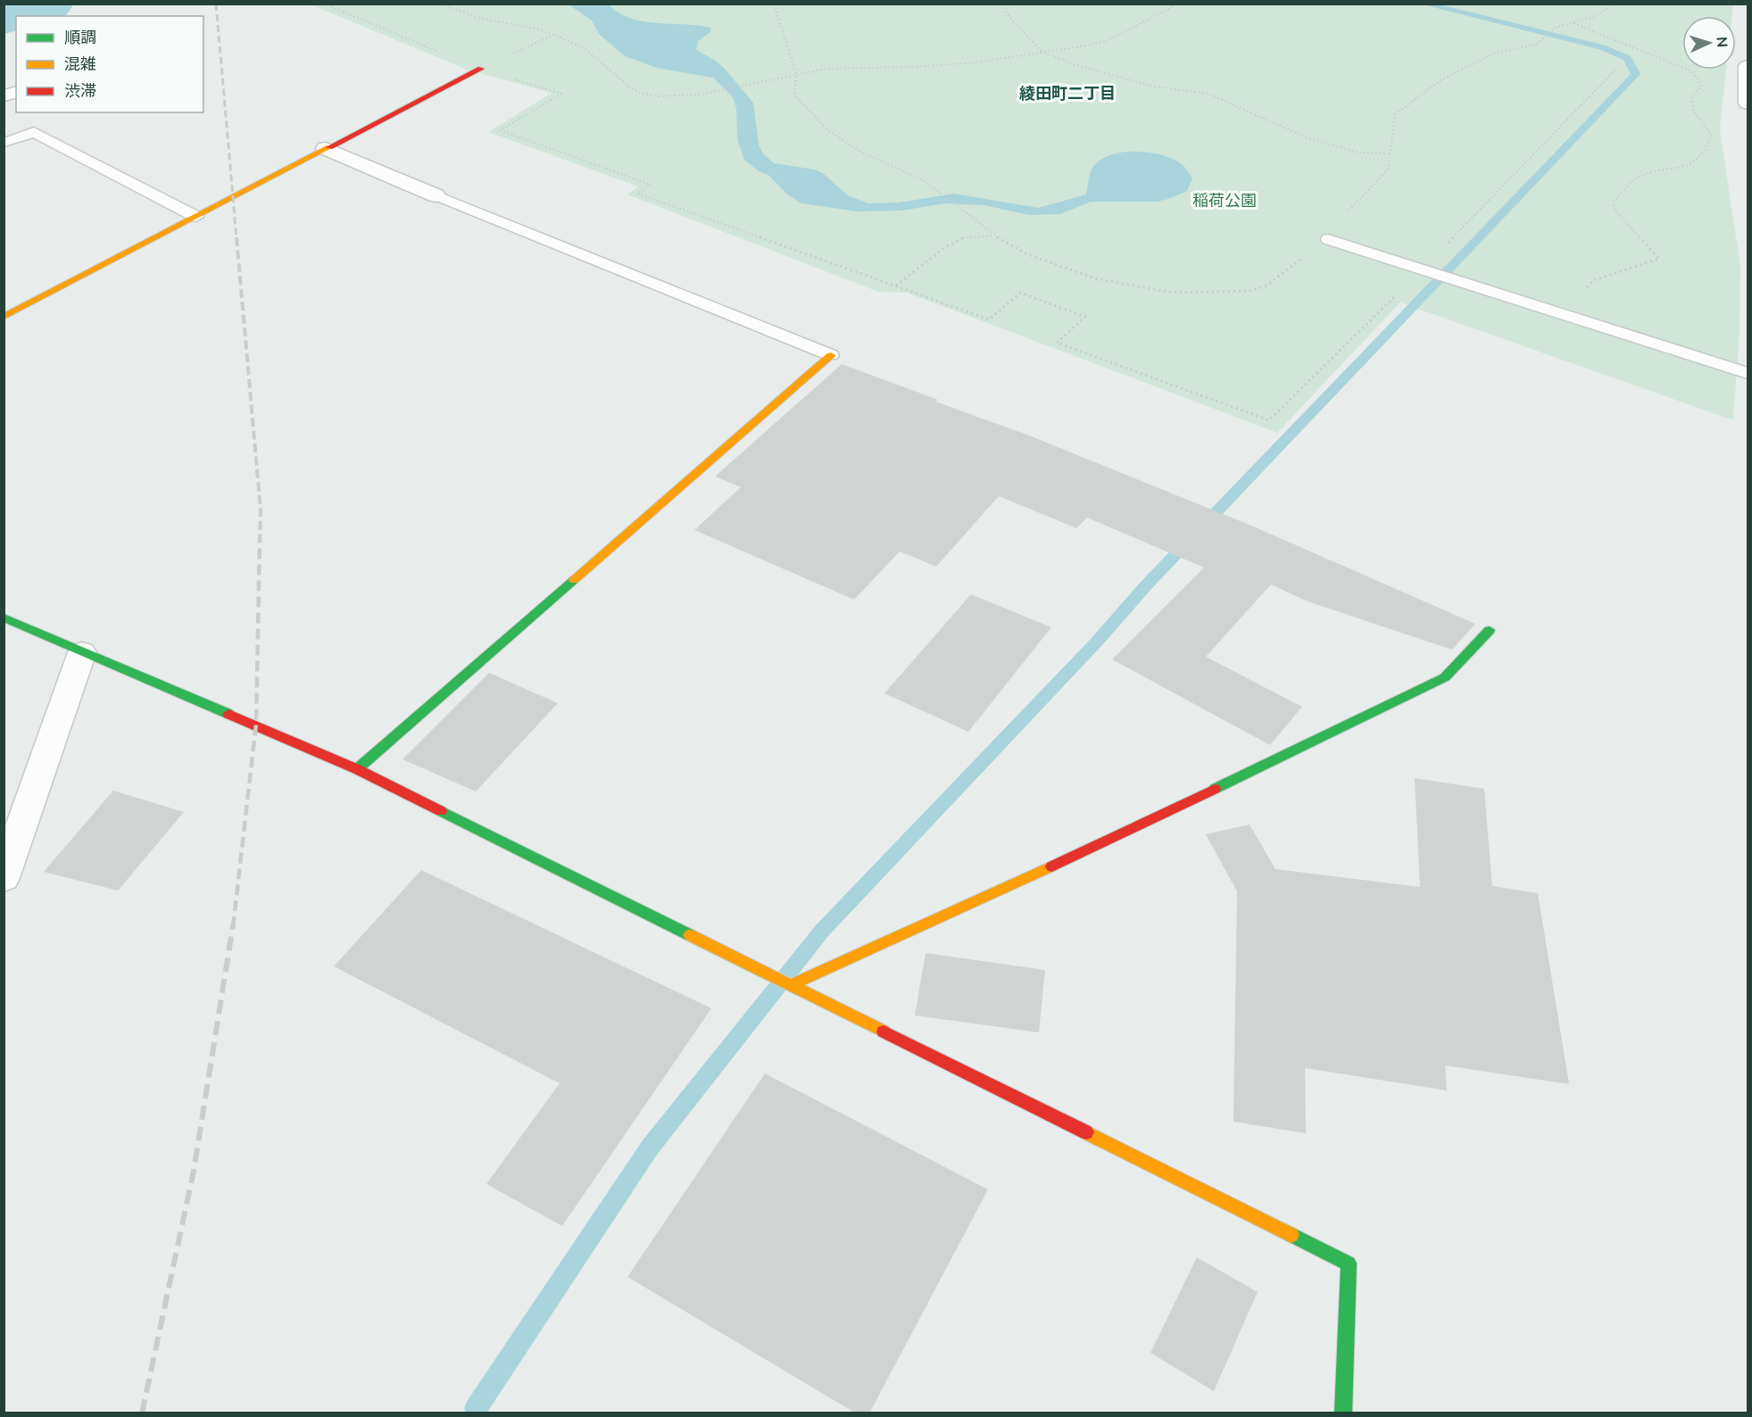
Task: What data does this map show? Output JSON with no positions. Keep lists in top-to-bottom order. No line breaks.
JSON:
{"districts":["綾田町二丁目"],"parks":["稲荷公園"],"legend":["順調","混雑","渋滞"],"north":"right"}
